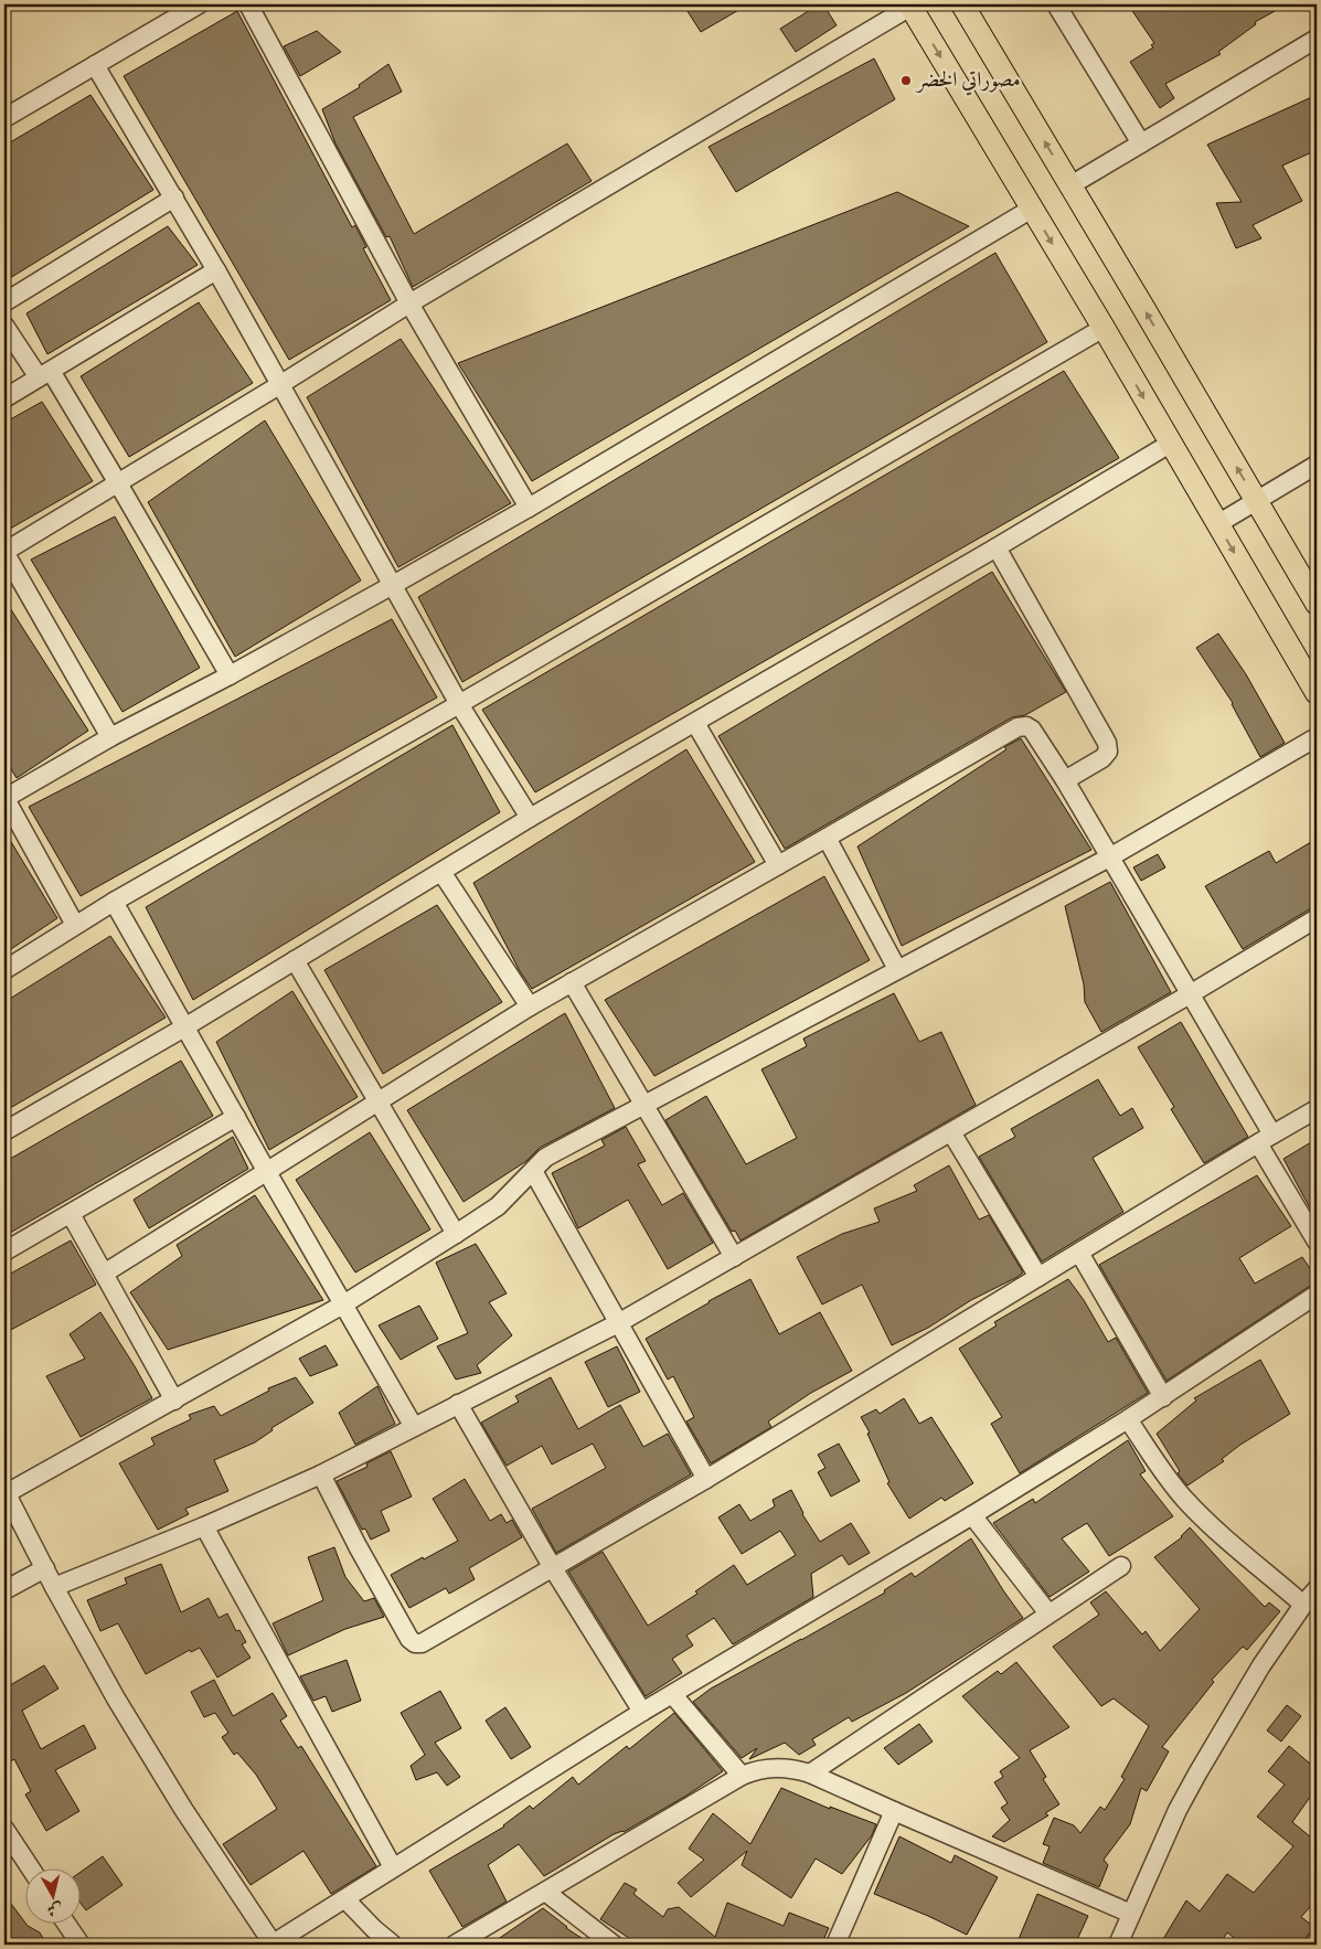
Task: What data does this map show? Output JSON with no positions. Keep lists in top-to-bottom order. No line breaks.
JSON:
{"places":["مصوراتي الخضر"],"north":"bottom"}
